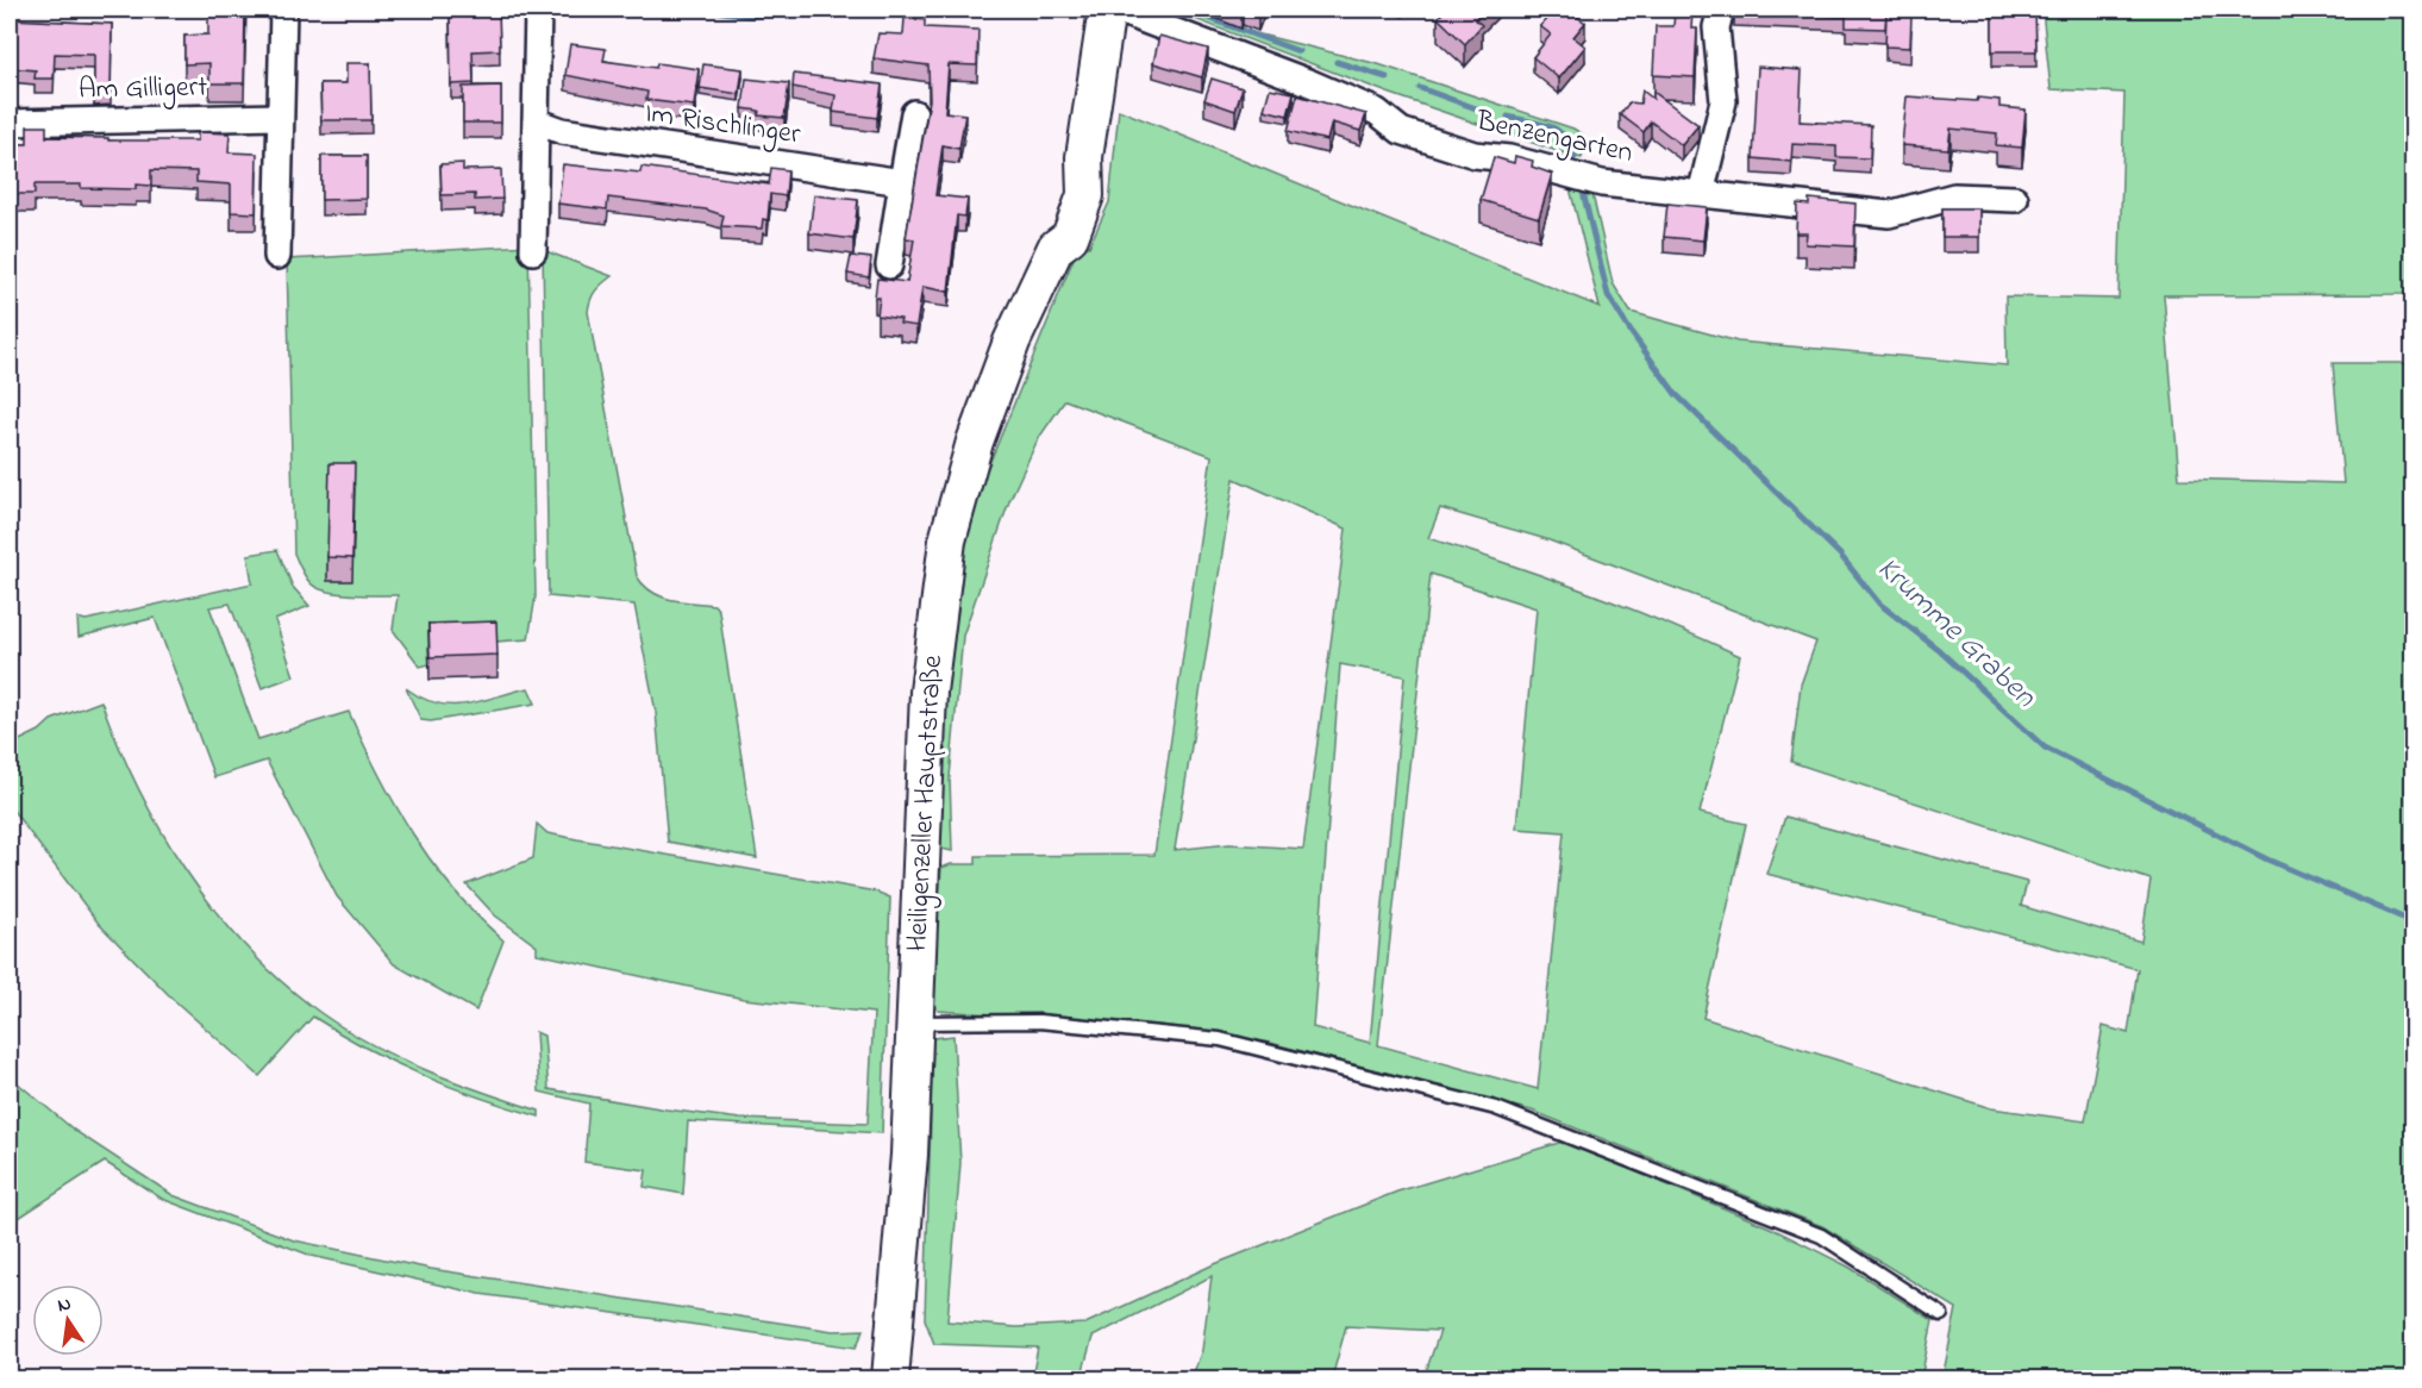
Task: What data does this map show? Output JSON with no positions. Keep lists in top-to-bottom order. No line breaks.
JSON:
{"streets":{"street":["Am Gilligert","Im Rischlinger","Benzengarten","Heiligenzeller Hauptstraße"]},"crossings":[["Benzengarten","Heiligenzeller Hauptstraße"]],"water":["Krumme Graben"],"north":"top"}
